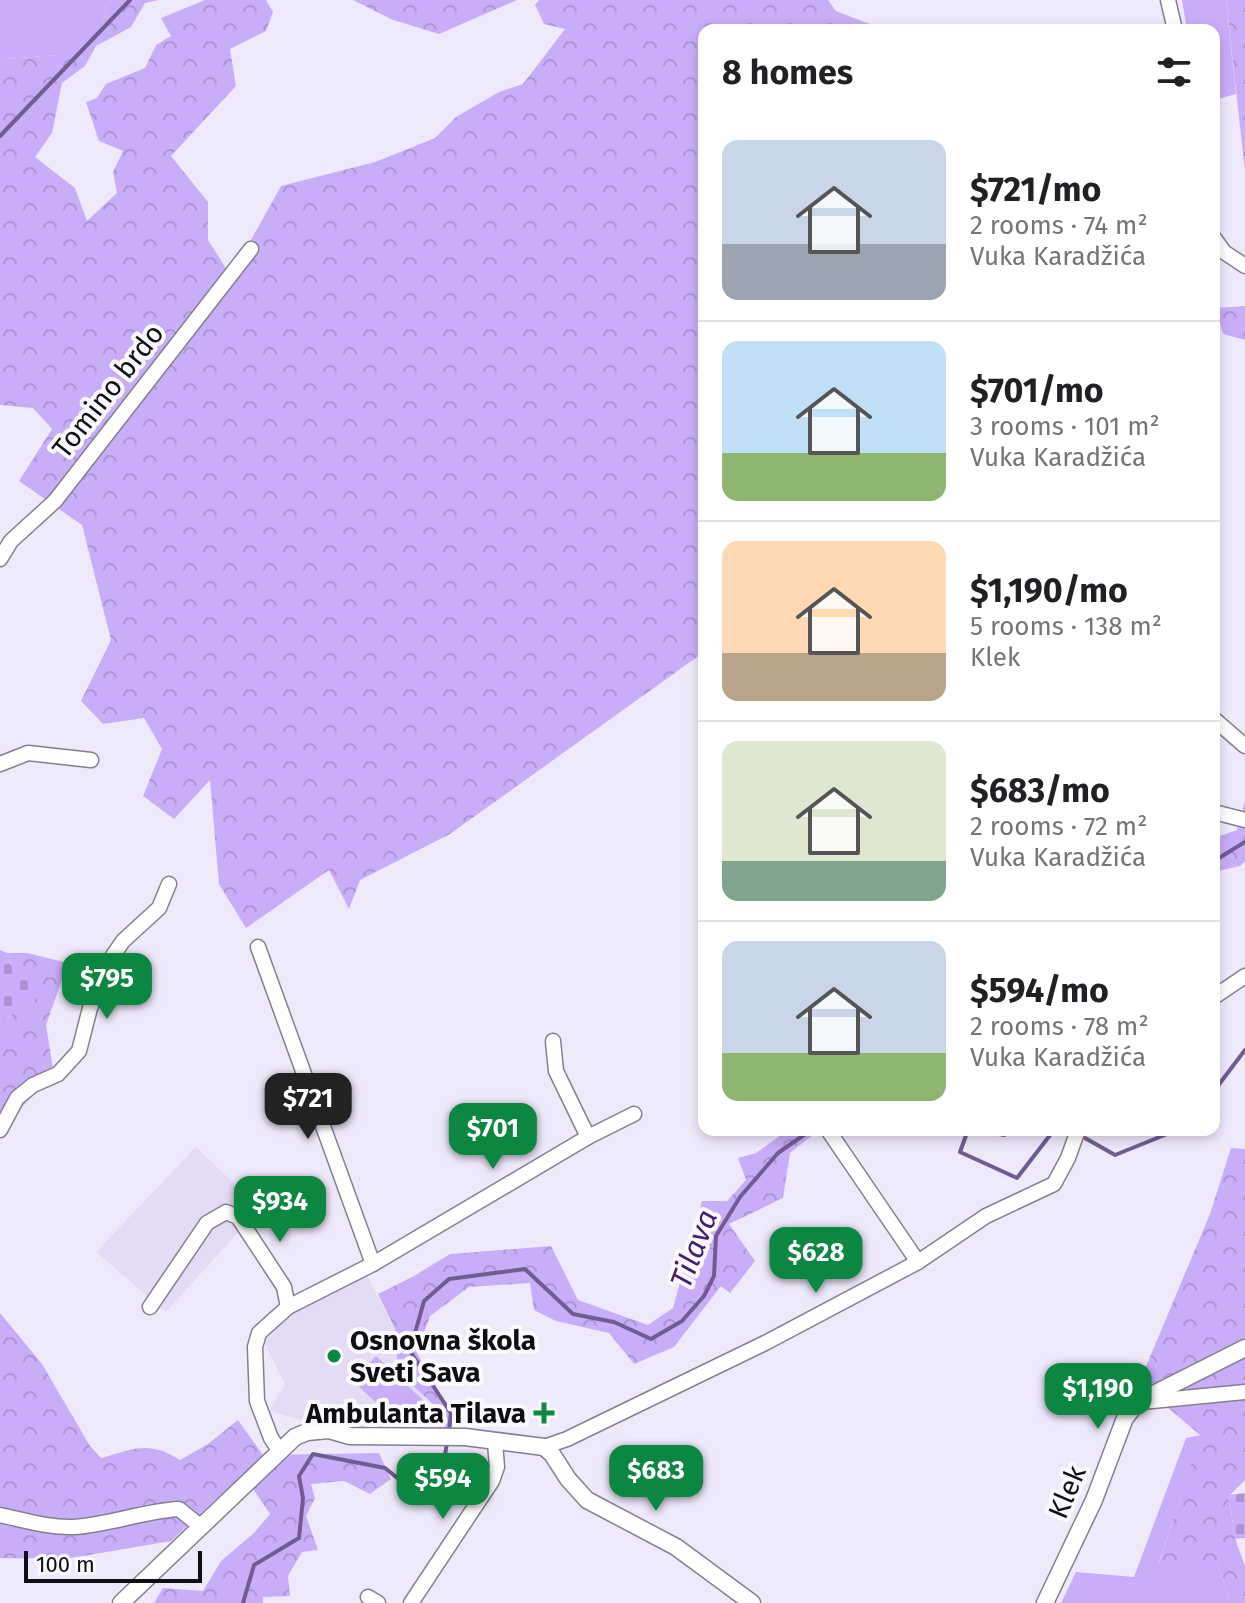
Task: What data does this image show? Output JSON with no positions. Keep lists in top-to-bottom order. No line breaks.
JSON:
{"streets":{"street":["Tomino brdo","Klek"]},"water":["Tilava"],"places":{"other":["Osnovna škola Sveti Sava"],"health":["Ambulanta Tilava"]},"scale_bar":"100 m","page":{"heading":"8 homes","list":[{"name":"$721/mo","note":"2 rooms · 74 m² · Vuka Karadžića"},{"name":"$701/mo","note":"3 rooms · 101 m² · Vuka Karadžića"},{"name":"$1,190/mo","note":"5 rooms · 138 m² · Klek"},{"name":"$683/mo","note":"2 rooms · 72 m² · Vuka Karadžića"},{"name":"$594/mo","note":"2 rooms · 78 m² · Vuka Karadžića"}],"price":["$795","$721","$701","$934","$628","$1,190","$683","$594"],"scale":"100 m"}}
